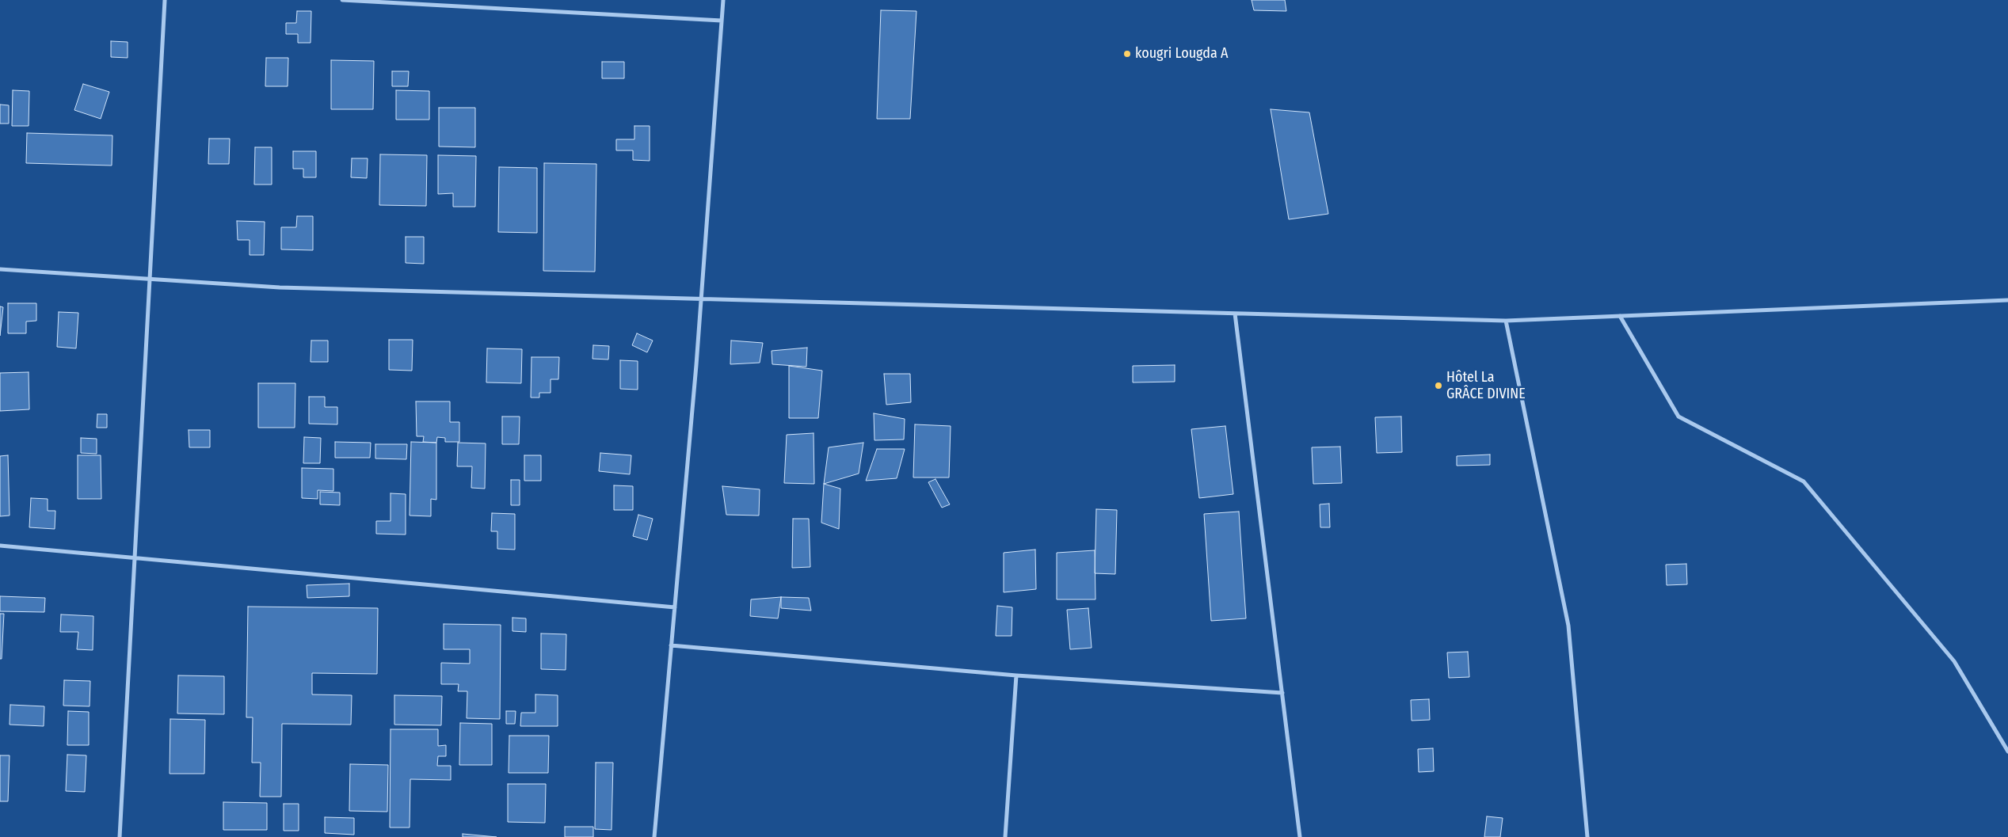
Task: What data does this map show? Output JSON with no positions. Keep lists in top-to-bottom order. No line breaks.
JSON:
{"places":["kougri Lougda A","Hôtel La GRÂCE DIVINE"]}
